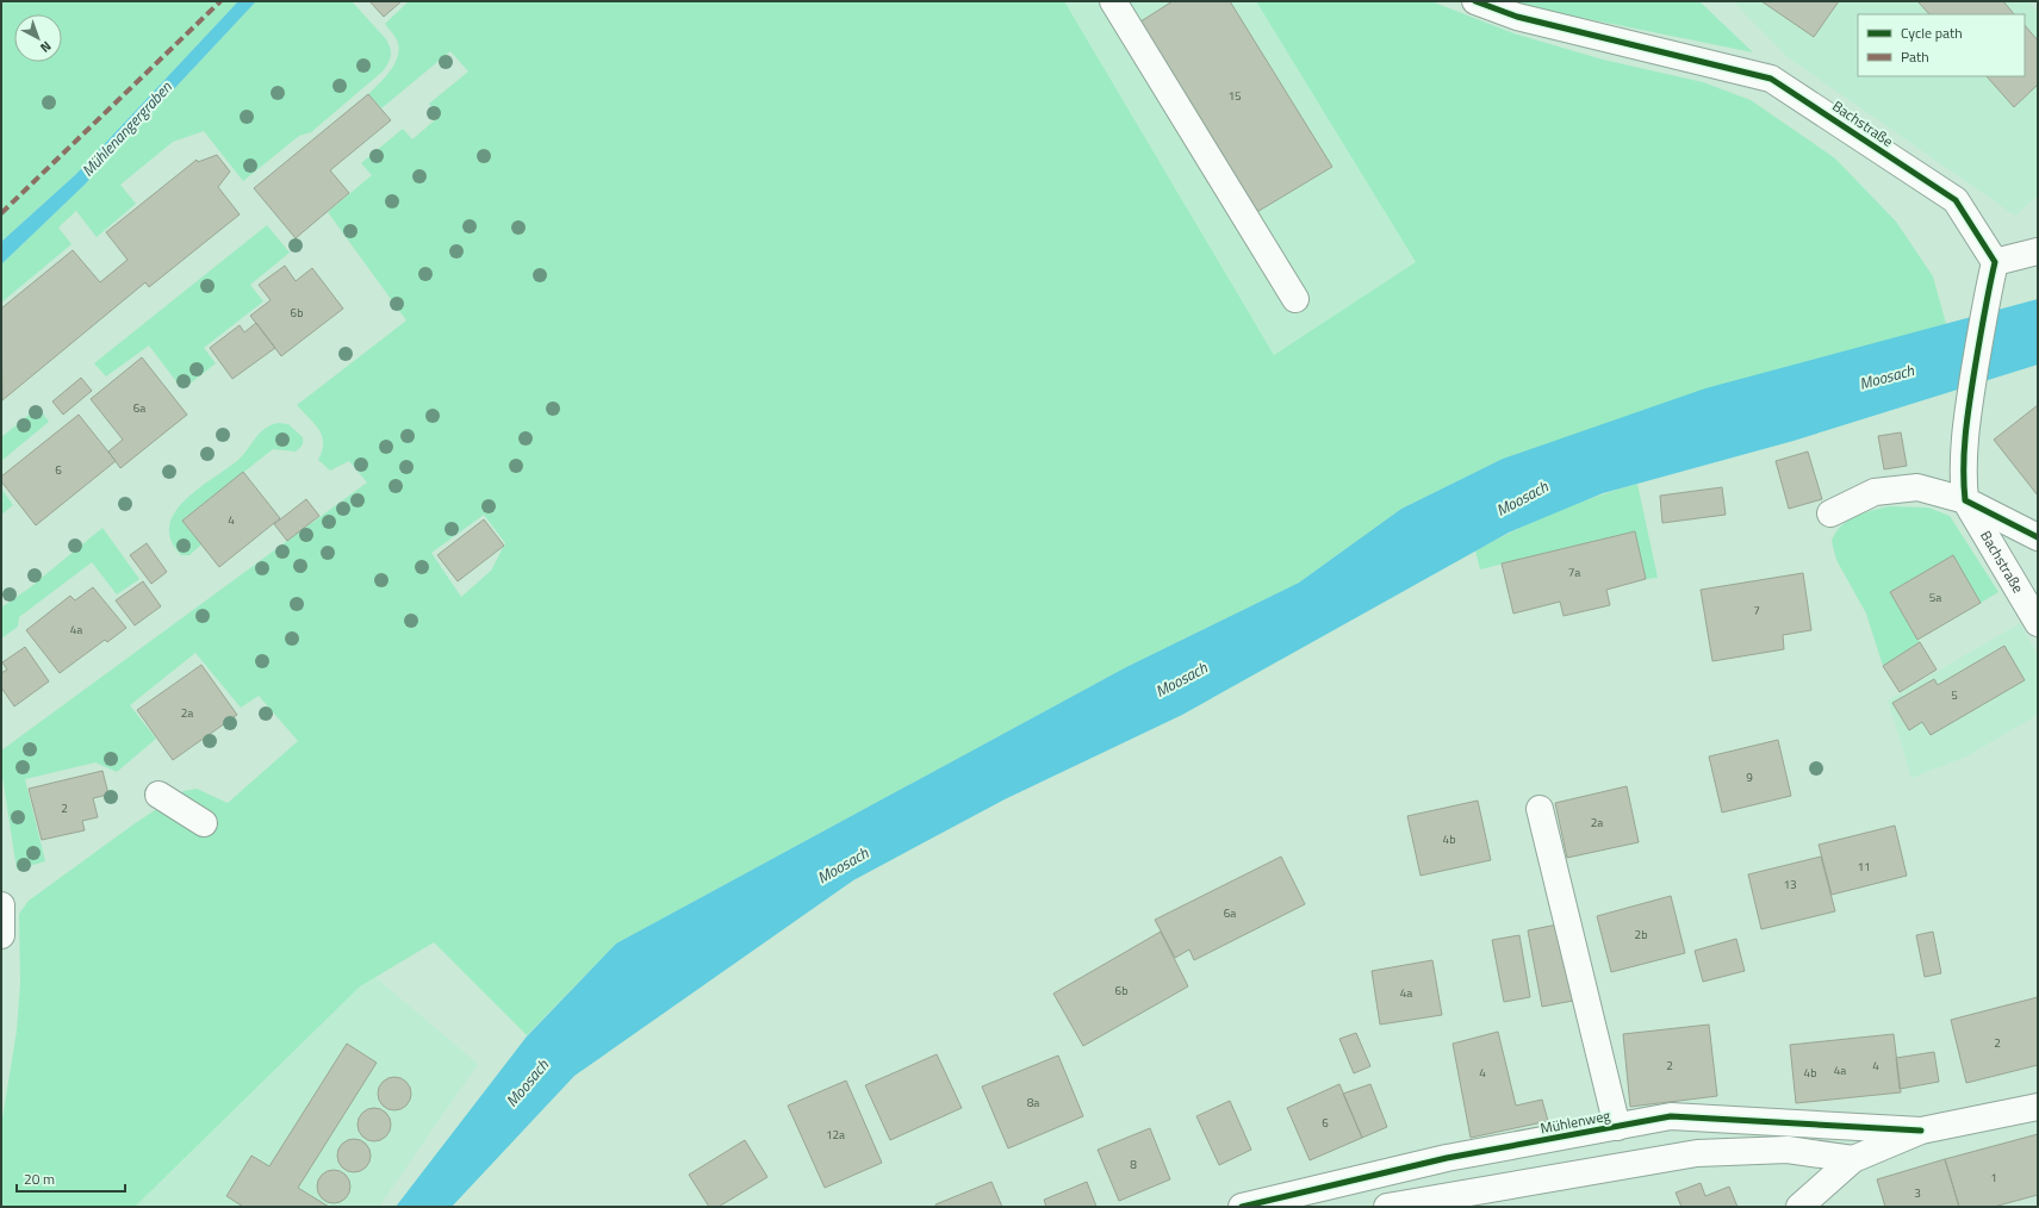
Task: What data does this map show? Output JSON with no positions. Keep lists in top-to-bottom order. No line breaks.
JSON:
{"streets":{"street":["Bachstraße","Mühlenweg"]},"water":["Mühlenangergraben","Moosach"],"house_numbers":["15","6b","6a","6","4","7a","5a","7","4a","5","2a","9","2","2a","4b","11","13","6a","2b","6b","4a","2","2","4","4a","4","4b","8a","6","12a","8","1","3"],"legend":["Cycle path","Path"],"scale_bar":"20 m","north":"bottom right"}
